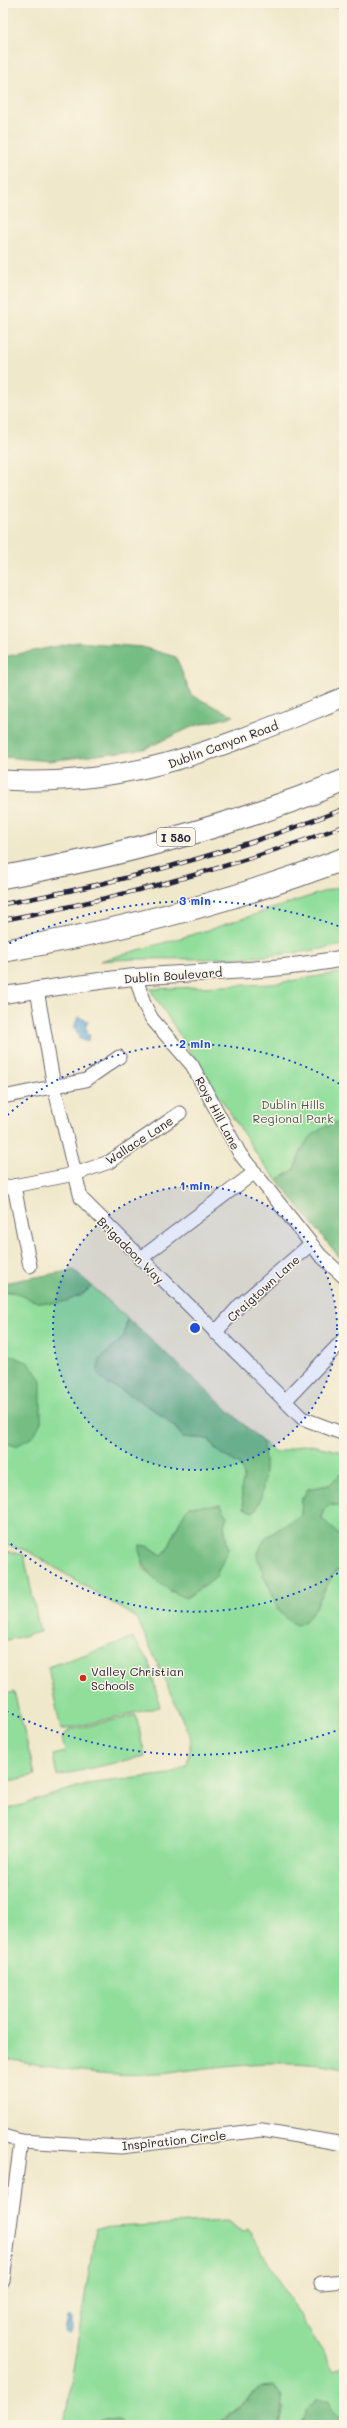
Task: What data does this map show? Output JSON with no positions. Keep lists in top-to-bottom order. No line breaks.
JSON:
{"streets":{"highway":["I 580"],"main road":["Dublin Canyon Road"],"street":["Dublin Boulevard","Roys Hill Lane","Wallace Lane","Brigadoon Way","Craigtown Lane","Inspiration Circle"]},"crossings":[["Dublin Boulevard","Roys Hill Lane"],["Dublin Boulevard","Brigadoon Way"],["Roys Hill Lane","Craigtown Lane"],["Wallace Lane","Brigadoon Way"],["Brigadoon Way","Craigtown Lane"]],"parks":["Dublin Hills Regional Park"],"places":["Valley Christian Schools"],"rings":["3 min","2 min","1 min"]}
